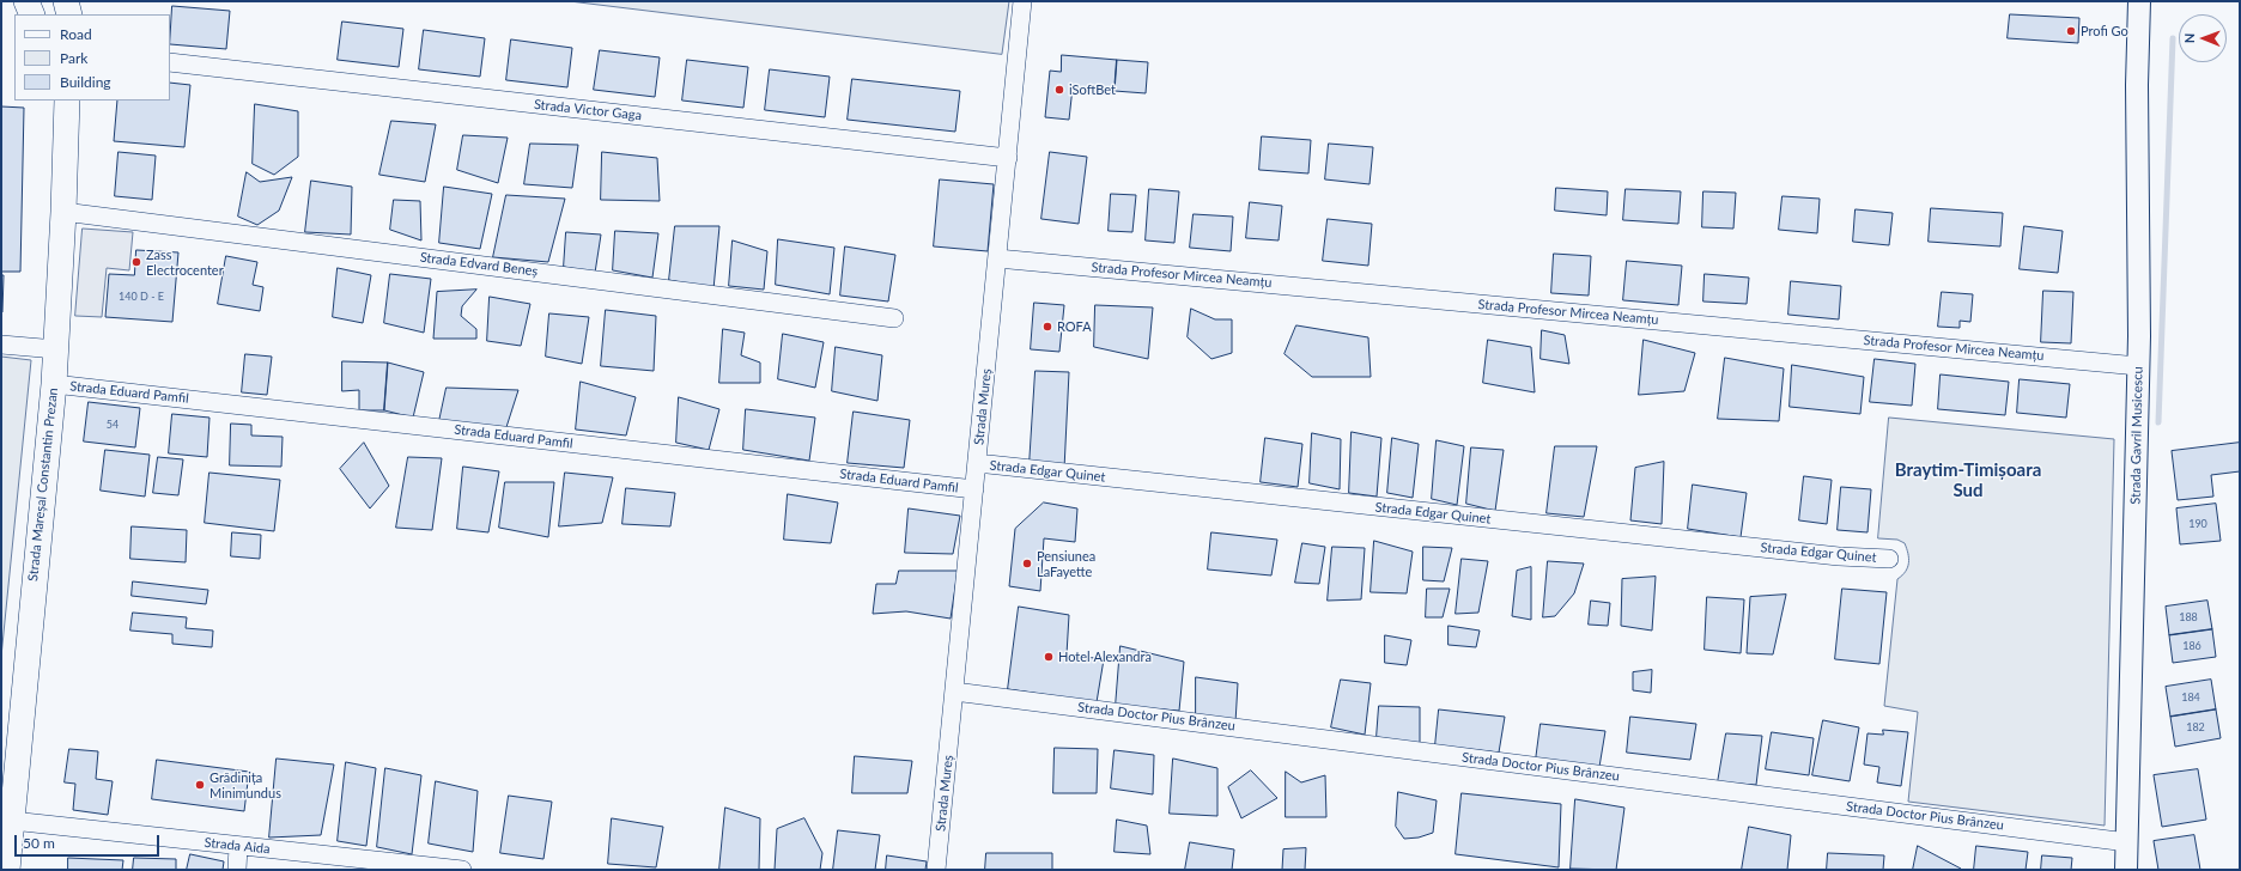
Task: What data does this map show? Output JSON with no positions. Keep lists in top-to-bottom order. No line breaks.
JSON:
{"streets":{"main road":["Strada Mareșal Constantin Prezan"],"street":["Strada Victor Gaga","Strada Edvard Beneș","Strada Profesor Mircea Neamțu","Strada Eduard Pamfil","Strada Mureș","Strada Gavril Musicescu","Strada Edgar Quinet","Strada Doctor Pius Brânzeu","Strada Aida"]},"crossings":[["Strada Victor Gaga","Strada Mureș"],["Strada Edvard Beneș","Strada Mareșal Constantin Prezan"],["Strada Profesor Mircea Neamțu","Strada Mureș"],["Strada Profesor Mircea Neamțu","Strada Gavril Musicescu"],["Strada Eduard Pamfil","Strada Mureș"],["Strada Eduard Pamfil","Strada Mareșal Constantin Prezan"],["Strada Mureș","Strada Edgar Quinet"],["Strada Mureș","Strada Doctor Pius Brânzeu"],["Strada Gavril Musicescu","Strada Doctor Pius Brânzeu"],["Strada Mareșal Constantin Prezan","Strada Aida"]],"districts":["Braytim-Timișoara Sud"],"places":["Profi Go","iSoftBet","Zass Electrocenter","ROFA","Pensiunea LaFayette","Hotel Alexandra","Grădinița Minimundus"],"house_numbers":["140 D - E","54","190","188","186","184","182"],"legend":["Road","Park","Building"],"scale_bar":"50 m","north":"left"}
